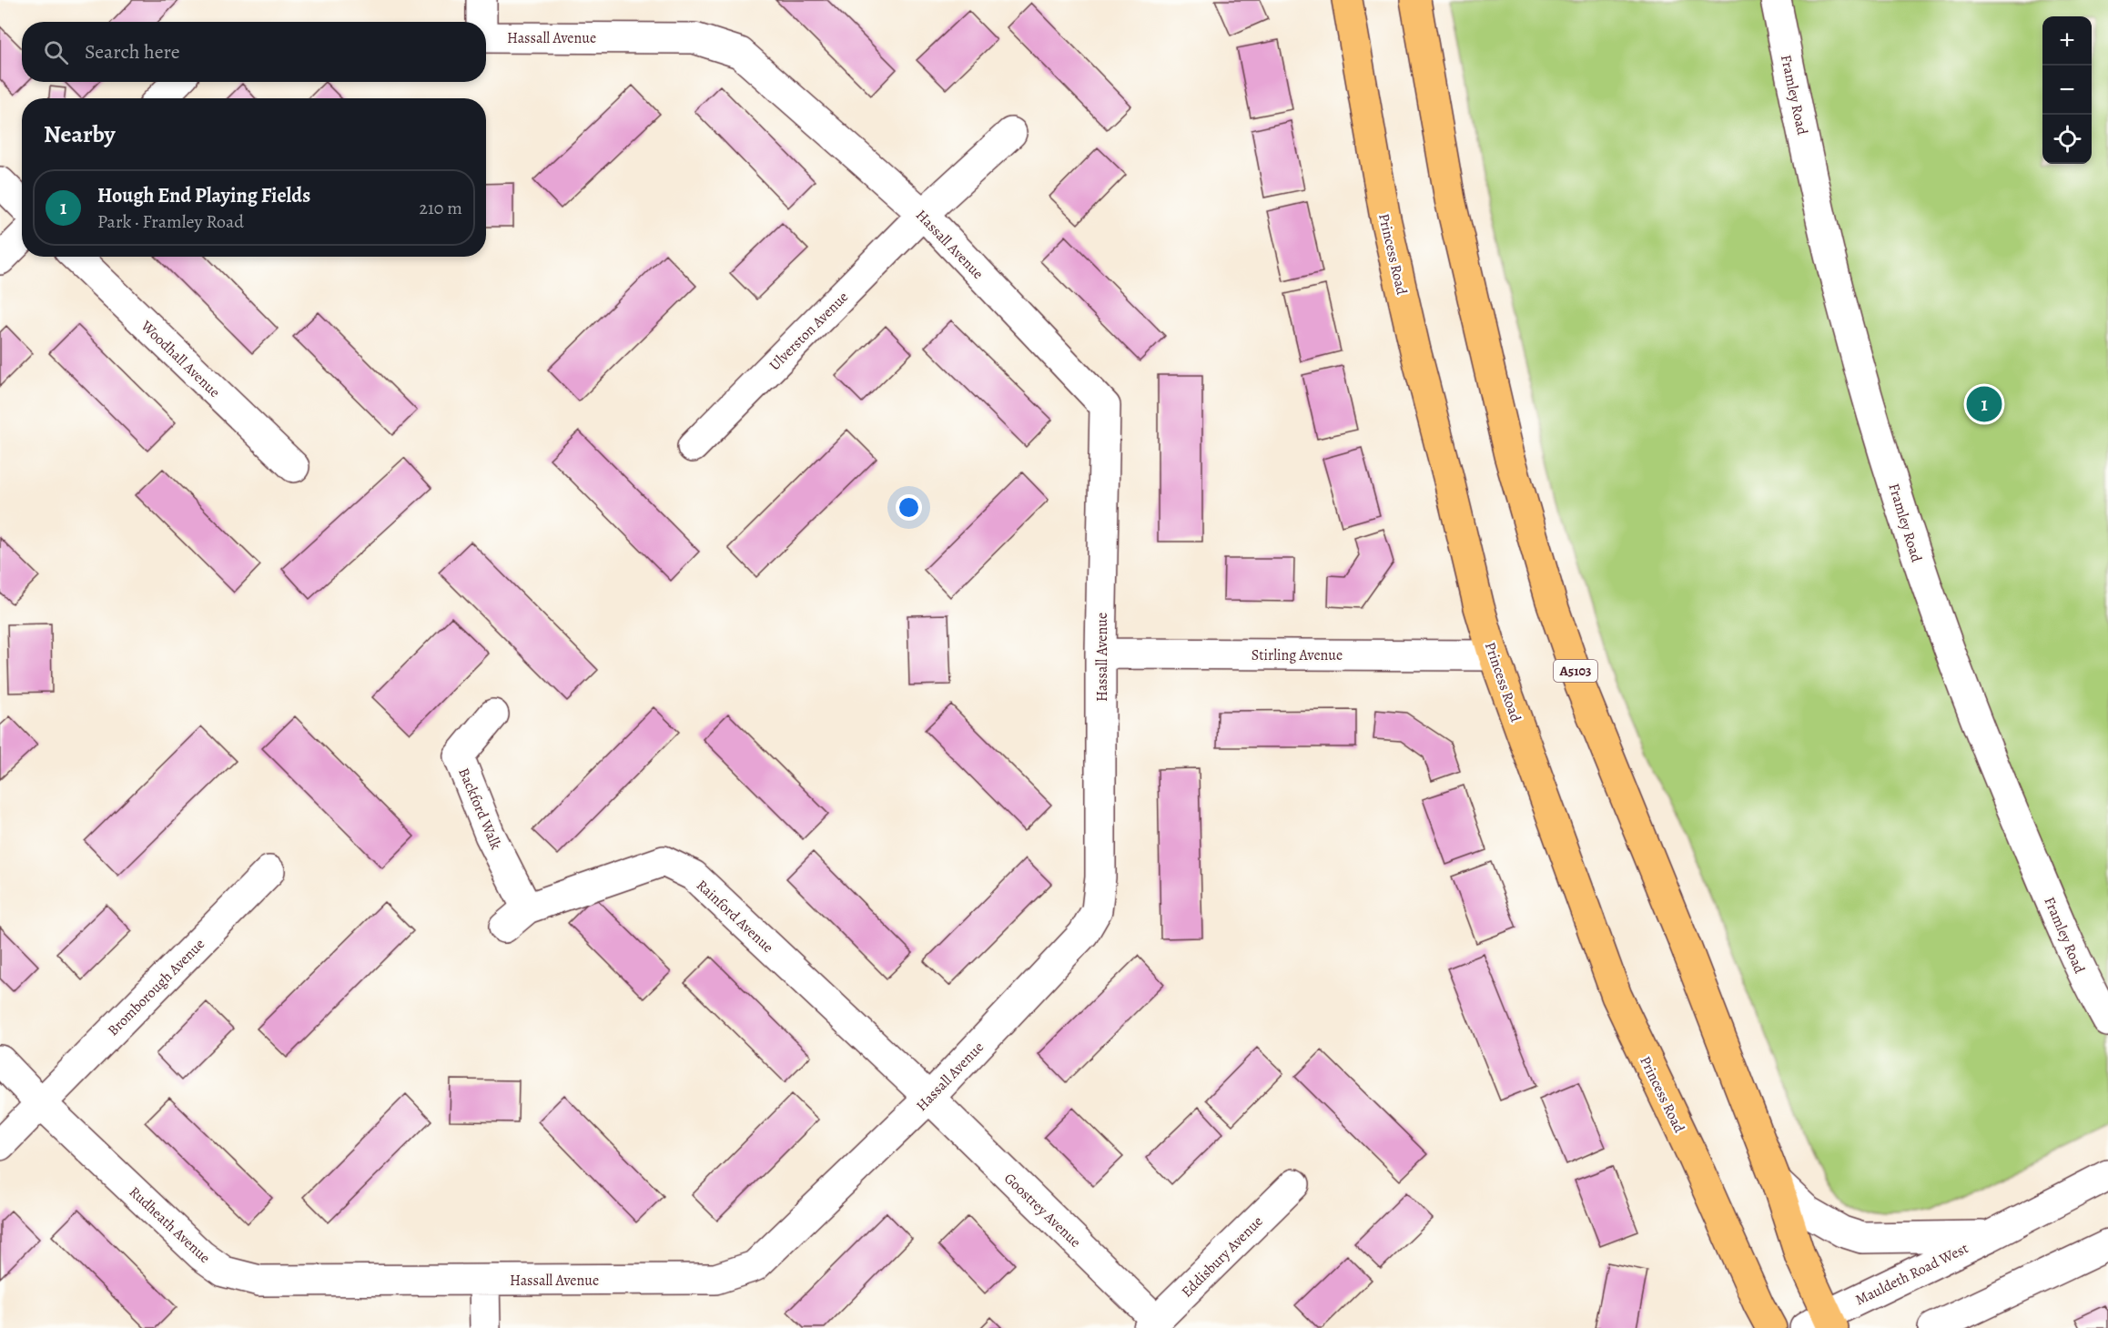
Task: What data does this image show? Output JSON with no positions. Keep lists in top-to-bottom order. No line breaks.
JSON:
{"streets":{"highway":["Princess Road","A5103"],"street":["Hassall Avenue","Framley Road","Ulverston Avenue","Woodhall Avenue","Stirling Avenue","Backford Walk","Rainford Avenue","Bromborough Avenue","Goostrey Avenue","Rudheath Avenue","Eddisbury Avenue","Mauldeth Road West"]},"crossings":[["Hassall Avenue","Ulverston Avenue"],["Hassall Avenue","Stirling Avenue"],["Hassall Avenue","Rainford Avenue"],["Hassall Avenue","Goostrey Avenue"],["Hassall Avenue","Rudheath Avenue"],["Princess Road","Stirling Avenue"],["A5103","Mauldeth Road West"],["Backford Walk","Rainford Avenue"],["Rainford Avenue","Goostrey Avenue"],["Bromborough Avenue","Rudheath Avenue"],["Goostrey Avenue","Eddisbury Avenue"]],"page":{"map_buttons":["+","−"],"search":"Search here","heading":"Nearby","list":[{"mark":"1","name":"Hough End Playing Fields","note":"Park · Framley Road","value":"210 m"}],"pins":"1"}}
